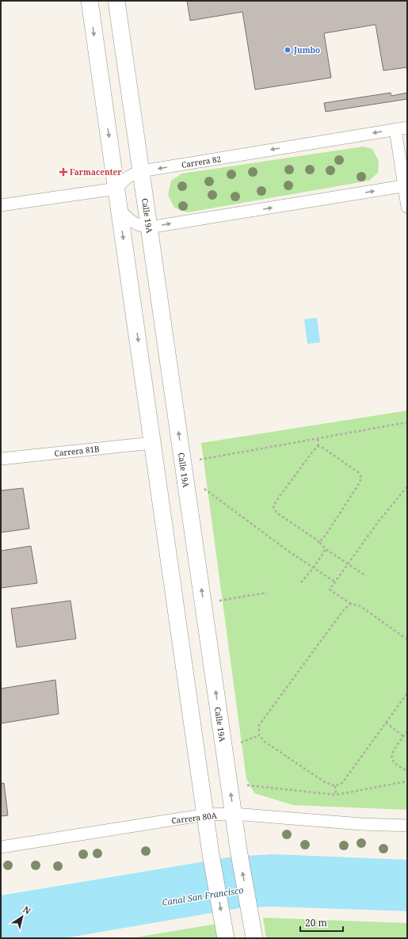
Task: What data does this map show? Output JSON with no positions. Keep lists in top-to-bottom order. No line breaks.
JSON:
{"streets":{"street":["Carrera 82","Calle 19A","Carrera 81B","Carrera 80A"]},"crossings":[["Carrera 82","Calle 19A"],["Calle 19A","Carrera 80A"]],"water":["Canal San Francisco"],"places":{"other":["Jumbo"],"health":["Farmacenter"]},"scale_bar":"20 m","north":"top right"}
